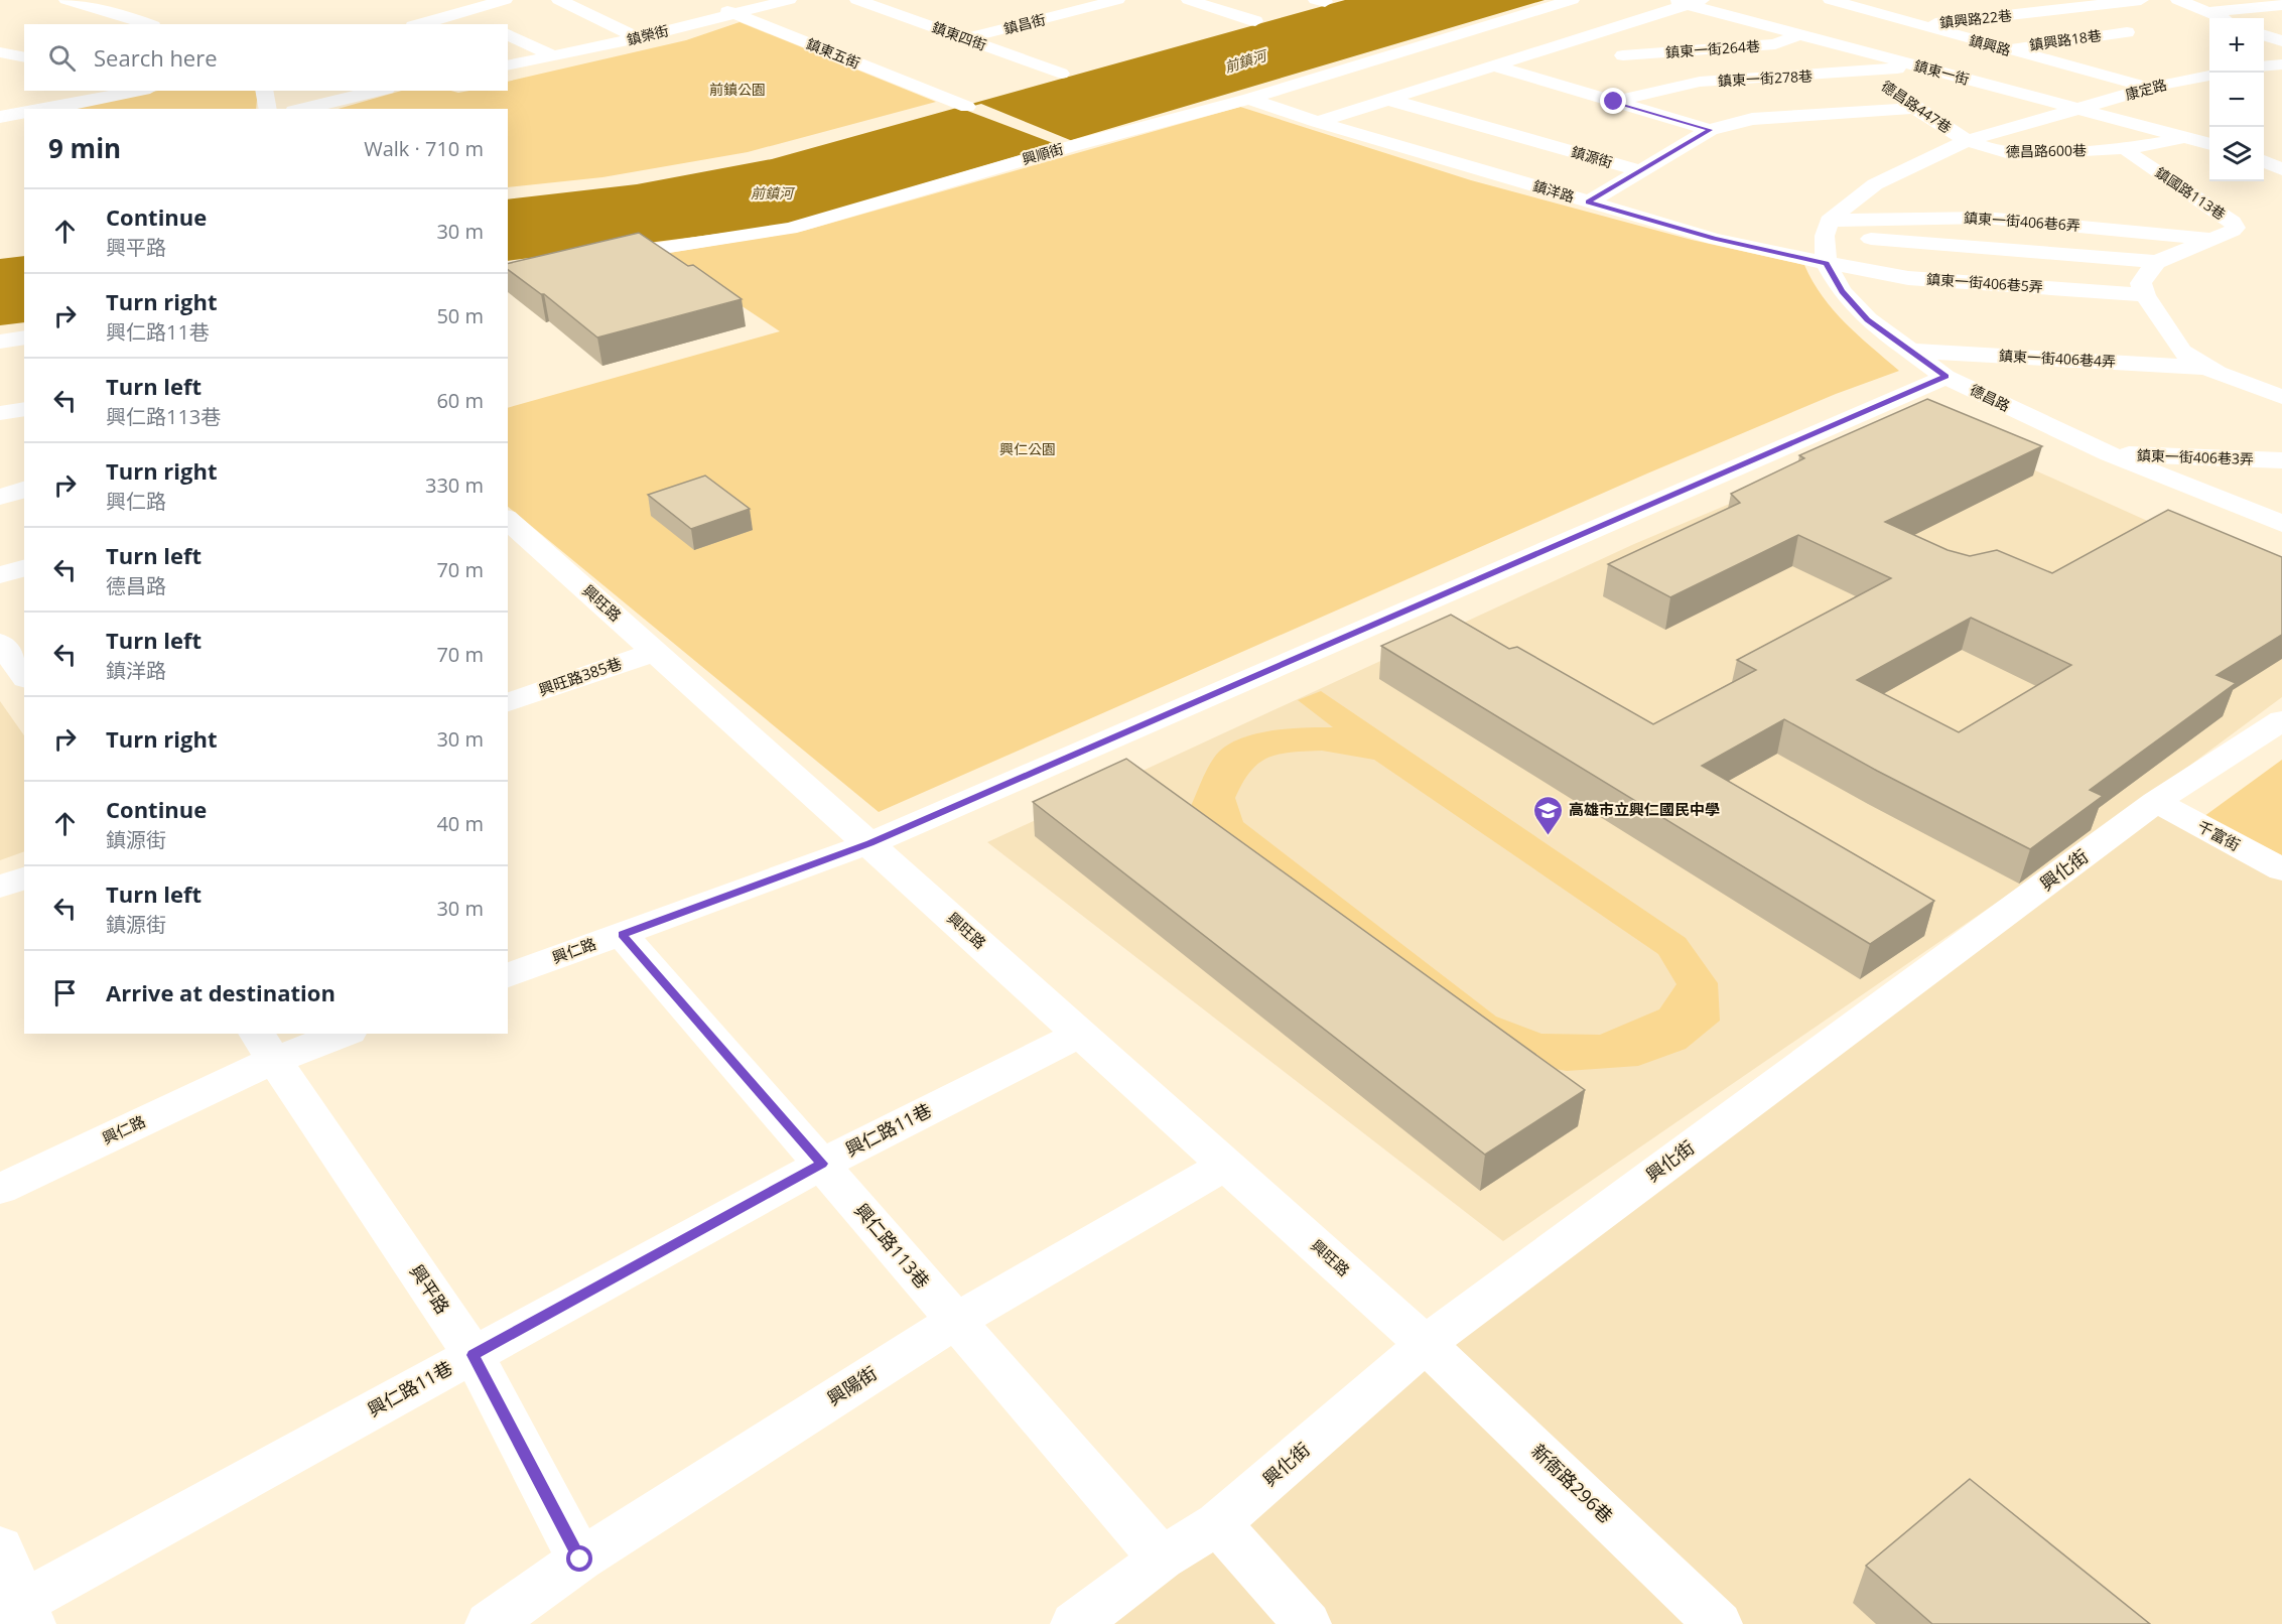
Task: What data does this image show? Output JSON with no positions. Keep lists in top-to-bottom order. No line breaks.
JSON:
{"streets":{"street":["鎮興路22巷","鎮昌街","鎮榮街","鎮東四街","鎮興路18巷","鎮興路","鎮東一街264巷","鎮東五街","鎮東一街","鎮東一街278巷","康定路","德昌路447巷","德昌路600巷","興順街","鎮源街","鎮洋路","鎮國路113巷","鎮東一街406巷6弄","鎮東一街406巷5弄","鎮東一街406巷4弄","德昌路","鎮東一街406巷3弄","興旺路","興旺路385巷","千富街","興化街","興仁路","興仁路11巷","興仁路113巷","興平路","興陽街","新衙路296巷"]},"crossings":[["鎮興路22巷","鎮興路18巷"],["鎮興路22巷","鎮興路"],["鎮昌街","鎮東四街"],["鎮榮街","鎮東五街"],["鎮興路18巷","鎮興路"],["鎮興路","康定路"],["鎮東一街264巷","鎮東一街"],["鎮東一街","鎮東一街278巷"],["鎮東一街","康定路"],["鎮東一街","鎮國路113巷"],["鎮東一街278巷","德昌路447巷"],["德昌路447巷","德昌路600巷"],["德昌路600巷","鎮國路113巷"],["興順街","鎮洋路"],["鎮洋路","鎮東一街406巷5弄"],["鎮洋路","德昌路"],["鎮國路113巷","鎮東一街406巷6弄"],["鎮東一街406巷6弄","德昌路"],["鎮東一街406巷5弄","德昌路"],["鎮東一街406巷4弄","德昌路"],["德昌路","鎮東一街406巷3弄"],["德昌路","興仁路"],["興旺路","興旺路385巷"],["興旺路","興化街"],["興旺路","興仁路"],["興旺路","興仁路11巷"],["興旺路","興陽街"],["興旺路","新衙路296巷"],["千富街","興化街"],["興化街","興仁路113巷"],["興化街","新衙路296巷"],["興仁路","興仁路113巷"],["興仁路","興平路"],["興仁路11巷","興仁路113巷"],["興仁路11巷","興平路"],["興仁路113巷","興陽街"],["興平路","興陽街"]],"water":["前鎮河"],"parks":["前鎮公園","興仁公園"],"places":{"school or university":["高雄市立興仁國民中學"]},"page":{"map_buttons":["+","−"],"search":"Search here","heading":["9 min","Walk · 710 m"],"list":[["Continue","興平路","30 m"],["Turn right","興仁路11巷","50 m"],["Turn left","興仁路113巷","60 m"],["Turn right","興仁路","330 m"],["Turn left","德昌路","70 m"],["Turn left","鎮洋路","70 m"],["Turn right","30 m"],["Continue","鎮源街","40 m"],["Turn left","鎮源街","30 m"],"Arrive at destination"]}}
